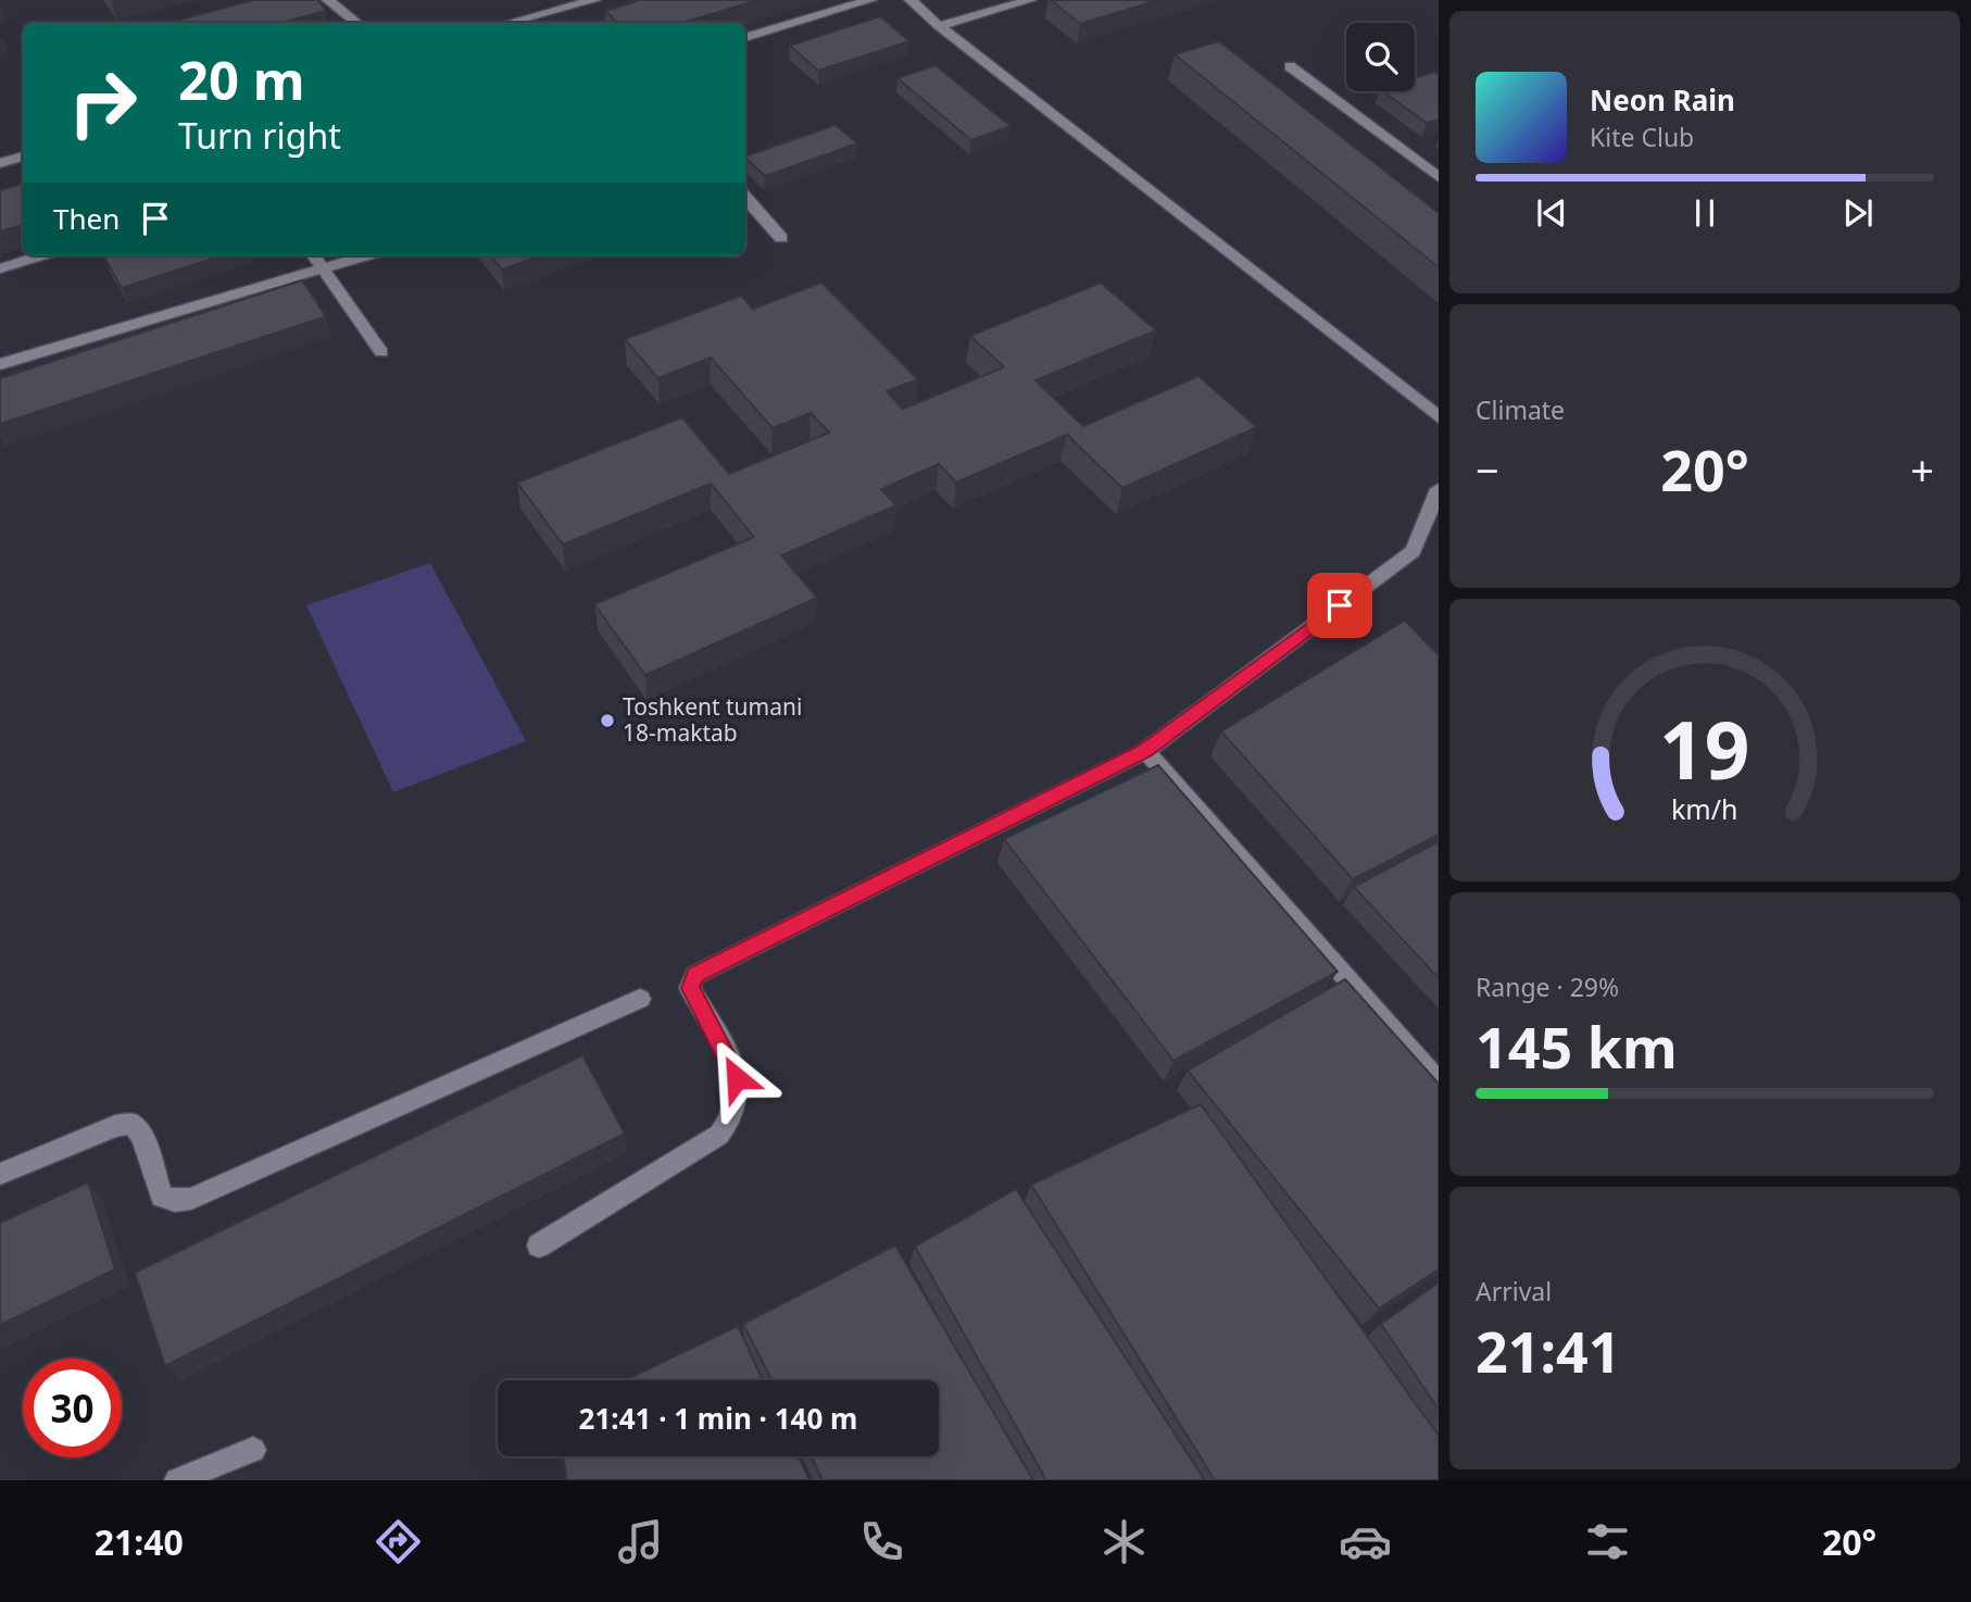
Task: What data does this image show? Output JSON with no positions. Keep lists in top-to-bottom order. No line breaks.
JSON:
{"places":["Toshkent tumani 18-maktab"],"page":{"turn":["20 m","Turn right"],"song":["Neon Rain","Kite Club"],"then":"Then","tile":["Climate",["Range · 29%","145 km"],["Arrival","21:41"]],"heat":["−","20°","+"],"limit":"30","trip":"21:41 · 1 min · 140 m","tabs":["21:40","20°"],"gauge":["19","km/h"]}}
